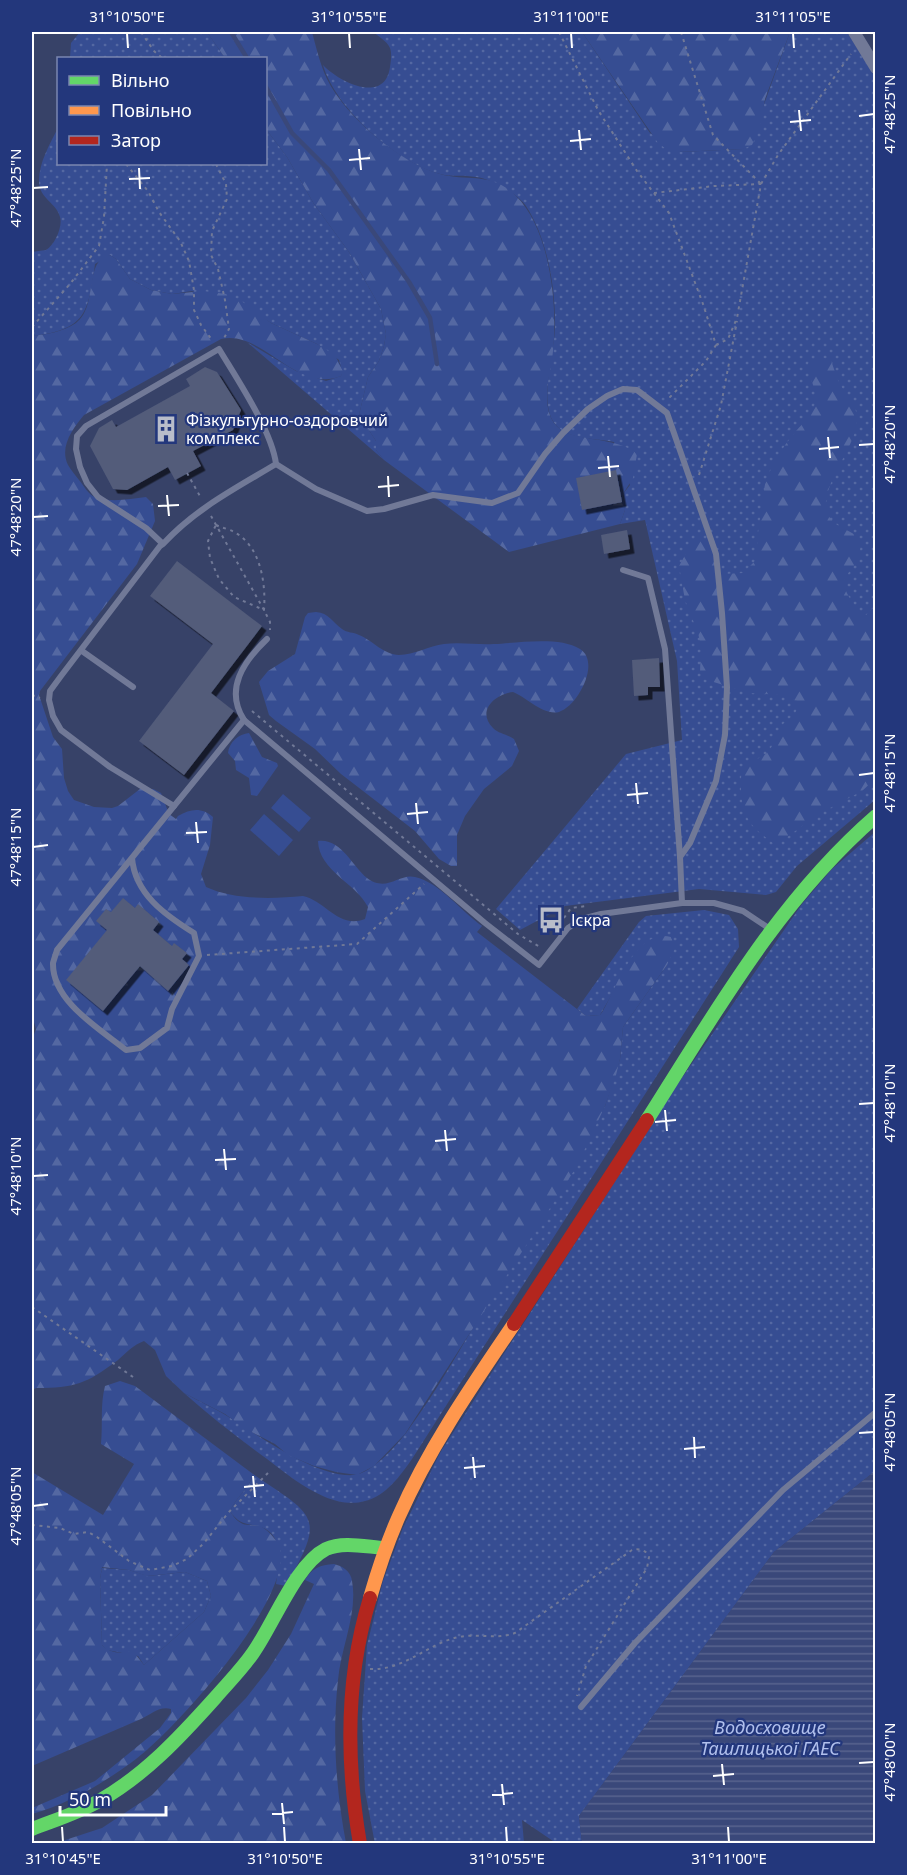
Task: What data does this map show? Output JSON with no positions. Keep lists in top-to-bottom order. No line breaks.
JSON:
{"water":["Водосховище Ташлицької ГАЕС"],"places":{"building":["Фізкультурно-оздоровчий комплекс"],"bus stop":["Іскра"]},"legend":["Вільно","Повільно","Затор"],"scale_bar":"50 m","coordinates":["31°10'50\"E","31°10'55\"E","31°11'00\"E","31°11'05\"E","47°48'25\"N","47°48'20\"N","47°48'15\"N","47°48'10\"N","47°48'05\"N","47°48'00\"N","31°10'45\"E"]}
